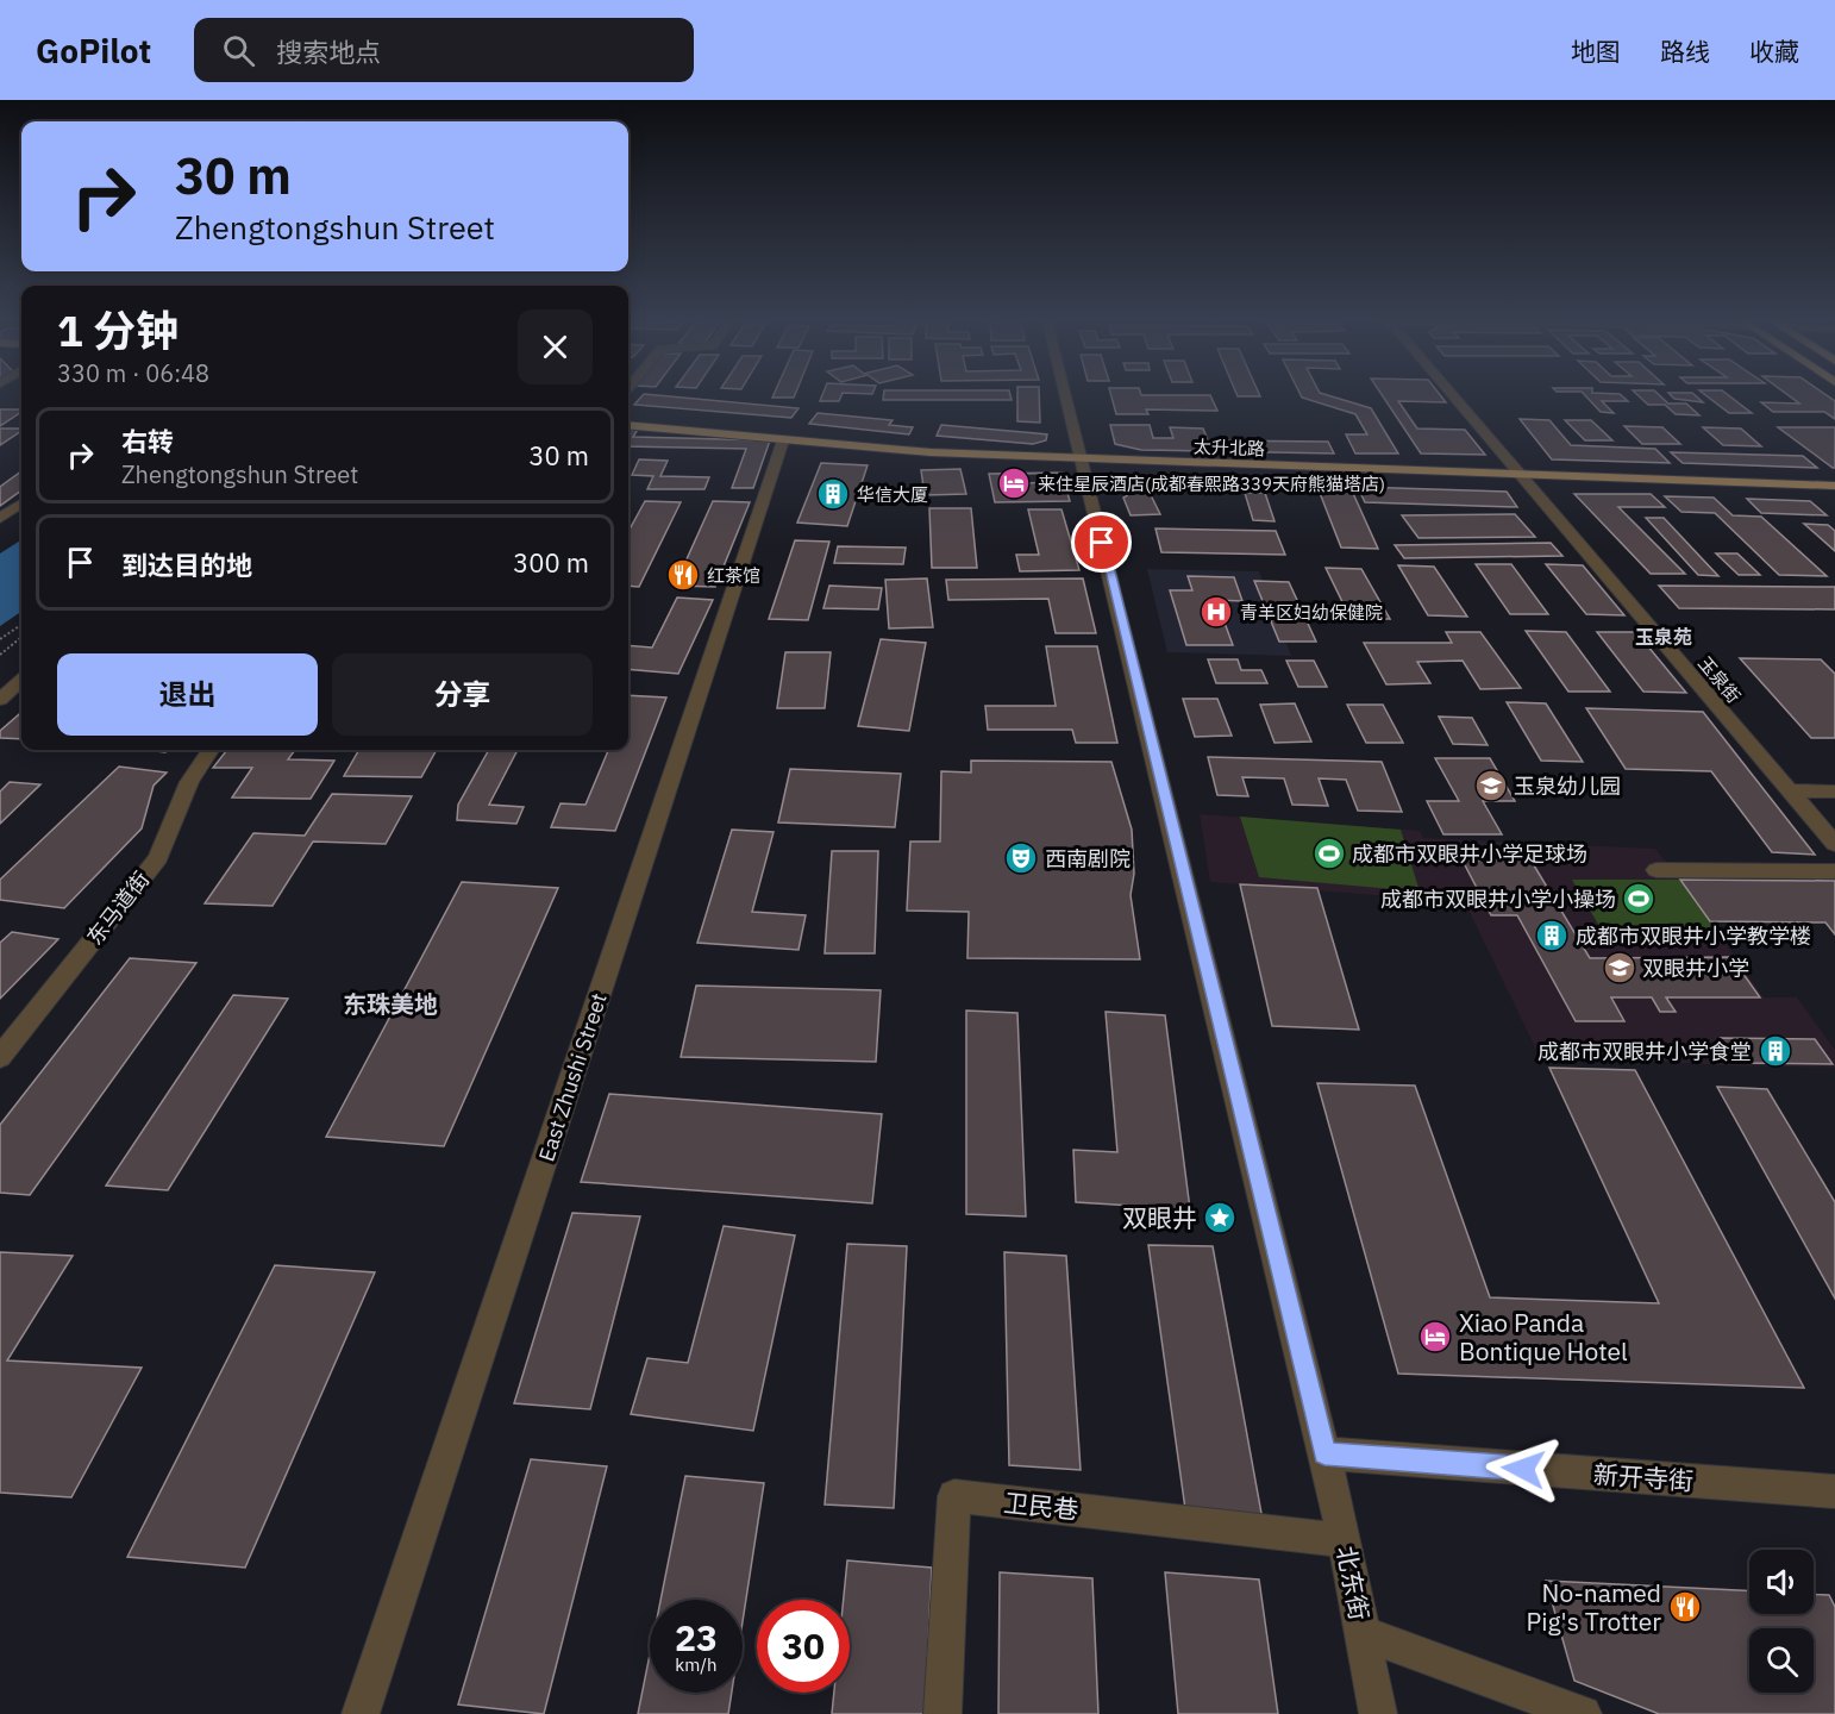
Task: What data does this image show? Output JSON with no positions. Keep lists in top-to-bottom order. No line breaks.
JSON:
{"streets":{"main road":["太升北路"],"street":["玉泉街","东马道街","East Zhushi Street","新开寺街","卫民巷","北东街"]},"crossings":[["太升北路","玉泉街"],["太升北路","East Zhushi Street"],["太升北路","北东街"],["新开寺街","北东街"],["卫民巷","北东街"]],"districts":["玉泉苑","东珠美地"],"places":{"hotel":["来住星辰酒店(成都春熙路339天府熊猫塔店)","Xiao Panda Bontique Hotel"],"building":["华信大厦","成都市双眼井小学教学楼","成都市双眼井小学食堂"],"restaurant":["红茶馆","No-named Pig's Trotter"],"hospital":["青羊区妇幼保健院"],"school or university":["玉泉幼儿园","双眼井小学"],"sports":["成都市双眼井小学足球场","成都市双眼井小学小操场"],"theatre":["西南剧院"],"place":["双眼井"]},"page":{"header":"GoPilot","search":"搜索地点","nav":["地图","路线","收藏"],"turn":["30 m","Zhengtongshun Street"],"heading":["1 分钟","330 m · 06:48"],"list":[{"name":"右转","note":"Zhengtongshun Street","value":"30 m"},{"name":"到达目的地","value":"300 m"}],"buttons":["退出","分享"],"speed":"23 km/h","limit":"30"}}
